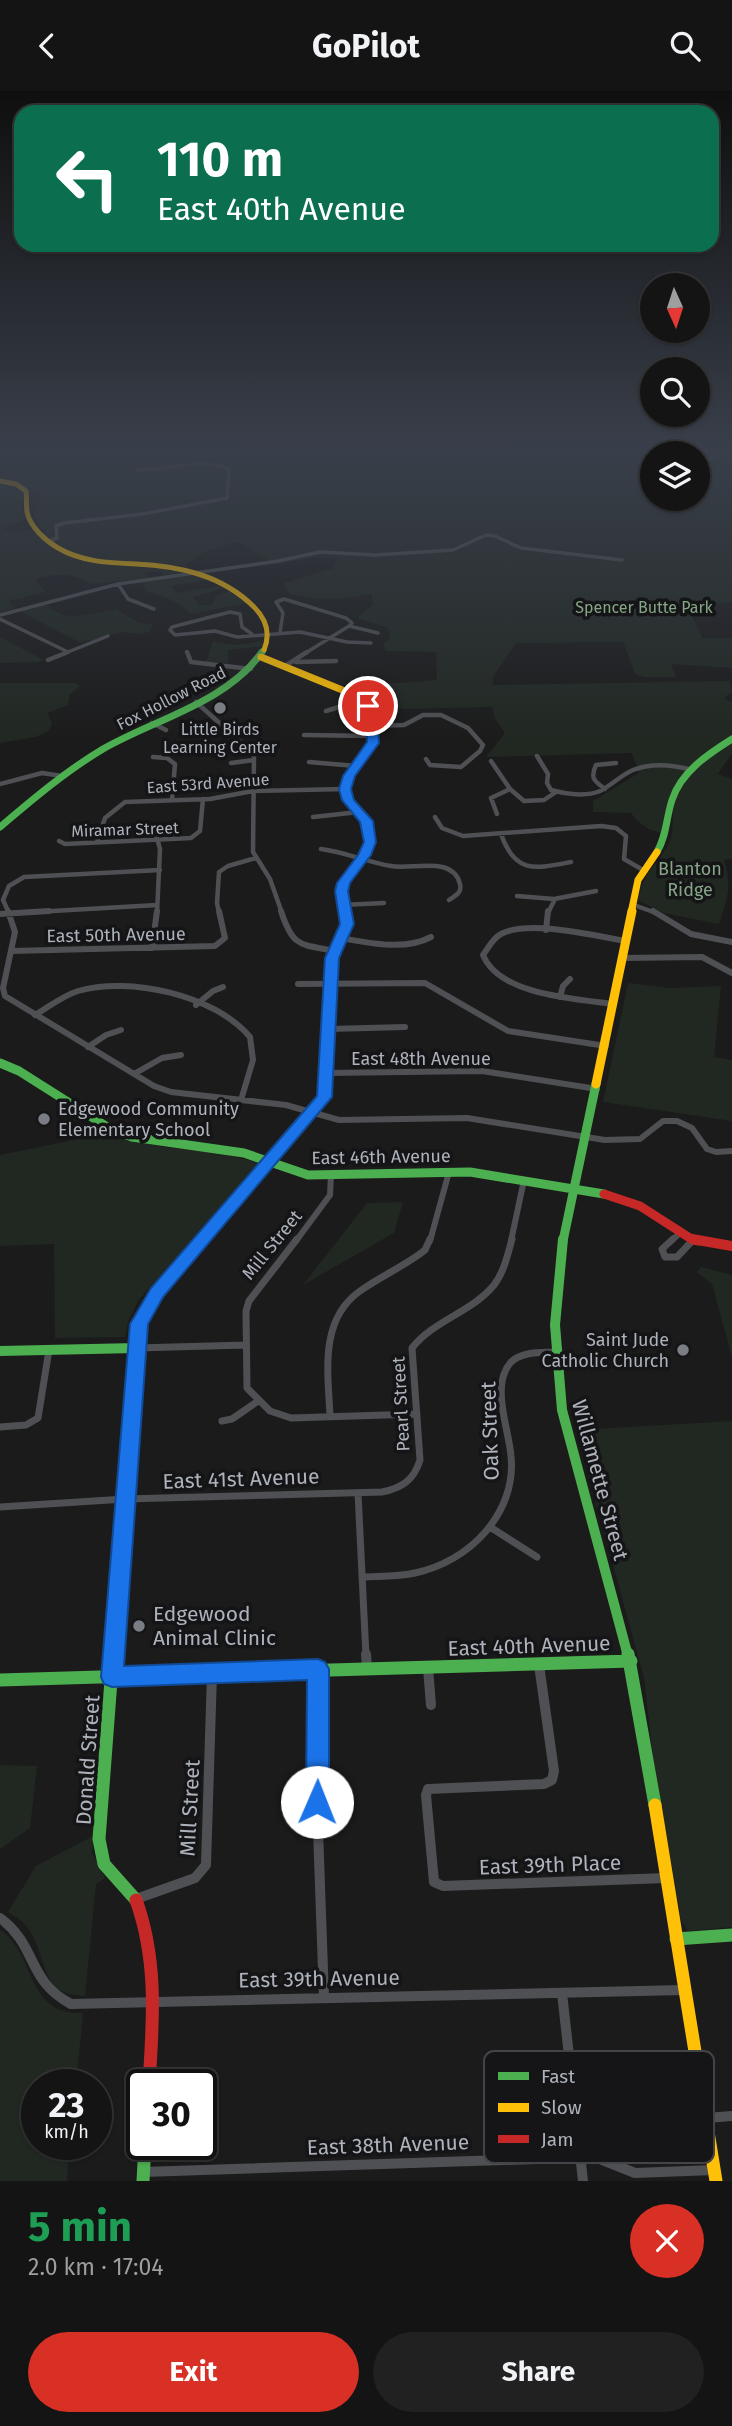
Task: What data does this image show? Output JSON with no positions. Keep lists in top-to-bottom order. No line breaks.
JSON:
{"streets":{"street":["Fox Hollow Road","East 53rd Avenue","Miramar Street","East 50th Avenue","East 48th Avenue","East 46th Avenue","Mill Street","Pearl Street","Oak Street","East 41st Avenue","Willamette Street","East 40th Avenue","Donald Street","East 39th Place","East 39th Avenue","East 38th Avenue"]},"crossings":[["East 53rd Avenue","Miramar Street"],["East 53rd Avenue","Donald Street"],["East 48th Avenue","Willamette Street"],["East 48th Avenue","Donald Street"],["East 46th Avenue","Mill Street"],["East 46th Avenue","Pearl Street"],["East 46th Avenue","Willamette Street"],["East 46th Avenue","Donald Street"],["Mill Street","East 40th Avenue"],["Mill Street","Donald Street"],["Pearl Street","East 41st Avenue"],["Oak Street","Willamette Street"],["East 41st Avenue","Donald Street"],["Willamette Street","East 40th Avenue"],["Willamette Street","East 39th Place"],["Willamette Street","East 39th Avenue"],["East 40th Avenue","Donald Street"],["East 40th Avenue","East 39th Place"],["Donald Street","East 39th Avenue"]],"parks":["Spencer Butte Park","Blanton Ridge"],"places":["Little Birds Learning Center","Edgewood Community Elementary School","Saint Jude Catholic Church","Edgewood Animal Clinic"],"legend":["Fast","Slow","Jam"],"north":"bottom","page":{"header":"GoPilot","turn":["110 m","East 40th Avenue"],"speed":"23 km/h","limit":"30","heading":["5 min","2.0 km · 17:04"],"buttons":["Exit","Share"]}}
